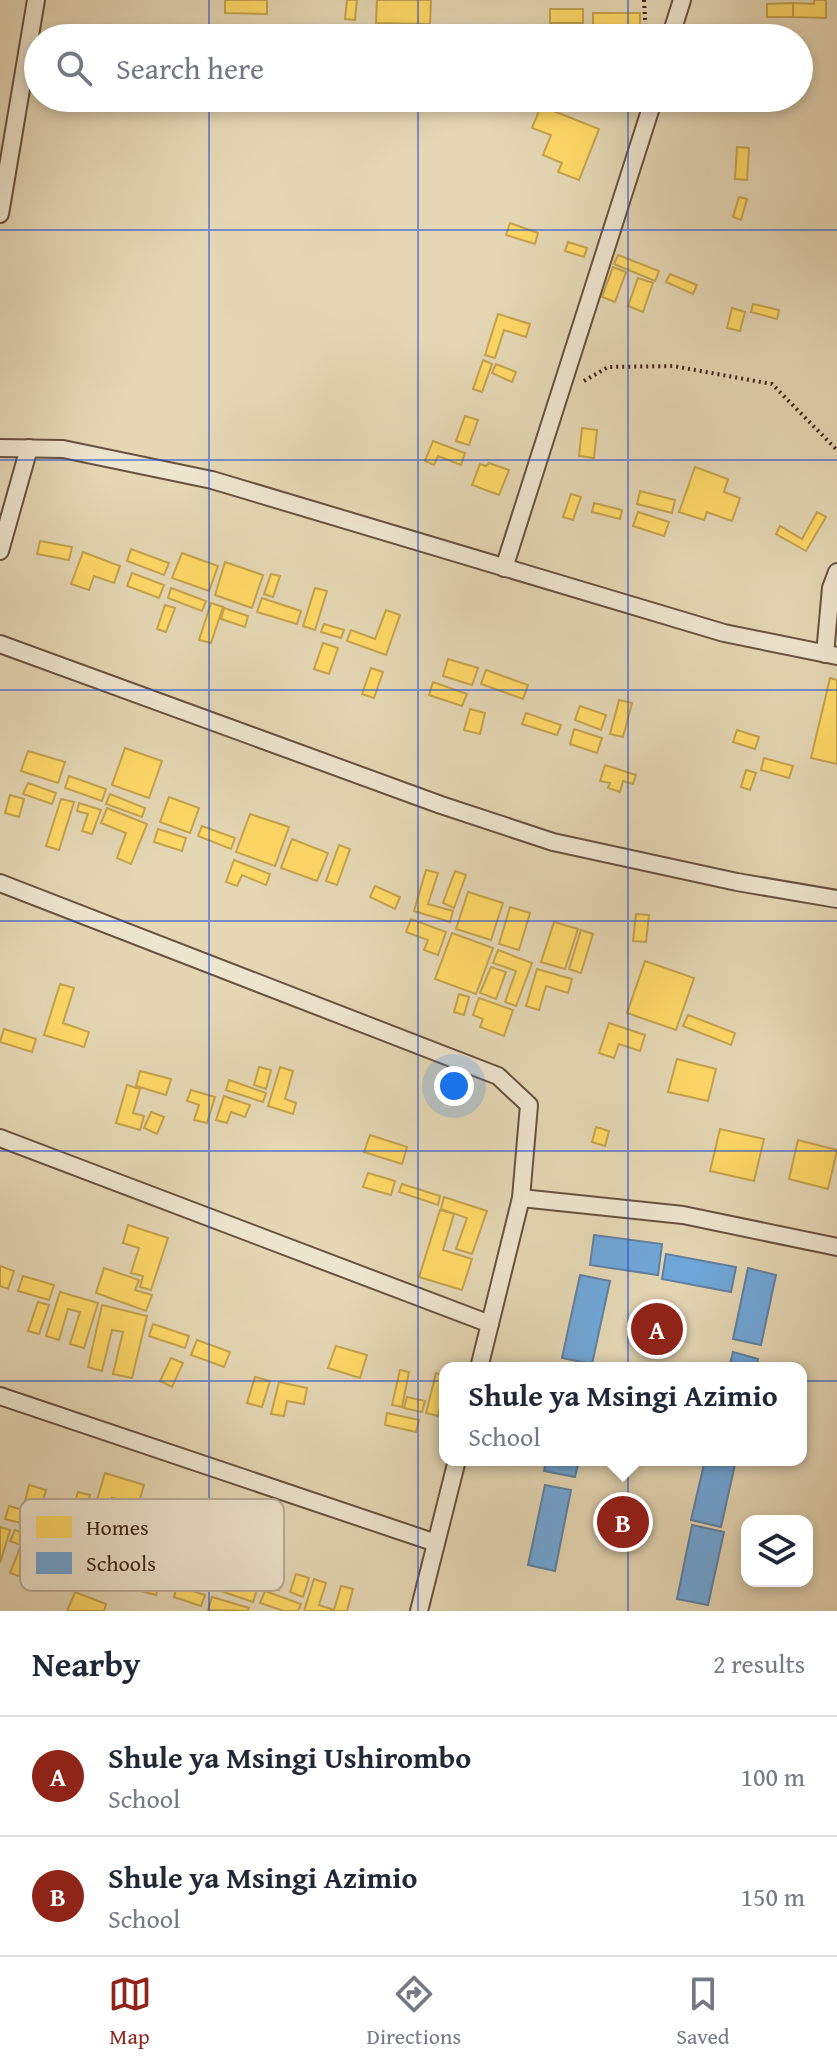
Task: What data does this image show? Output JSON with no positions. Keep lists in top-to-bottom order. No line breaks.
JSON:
{"legend":["Homes","Schools"],"page":{"search":"Search here","pins":["A","B"],"popup":["Shule ya Msingi Azimio","School"],"heading":["Nearby","2 results"],"list":[{"mark":"A","name":"Shule ya Msingi Ushirombo","note":"School","value":"100 m"},{"mark":"B","name":"Shule ya Msingi Azimio","note":"School","value":"150 m"}],"nav":["Map","Directions","Saved"]}}
